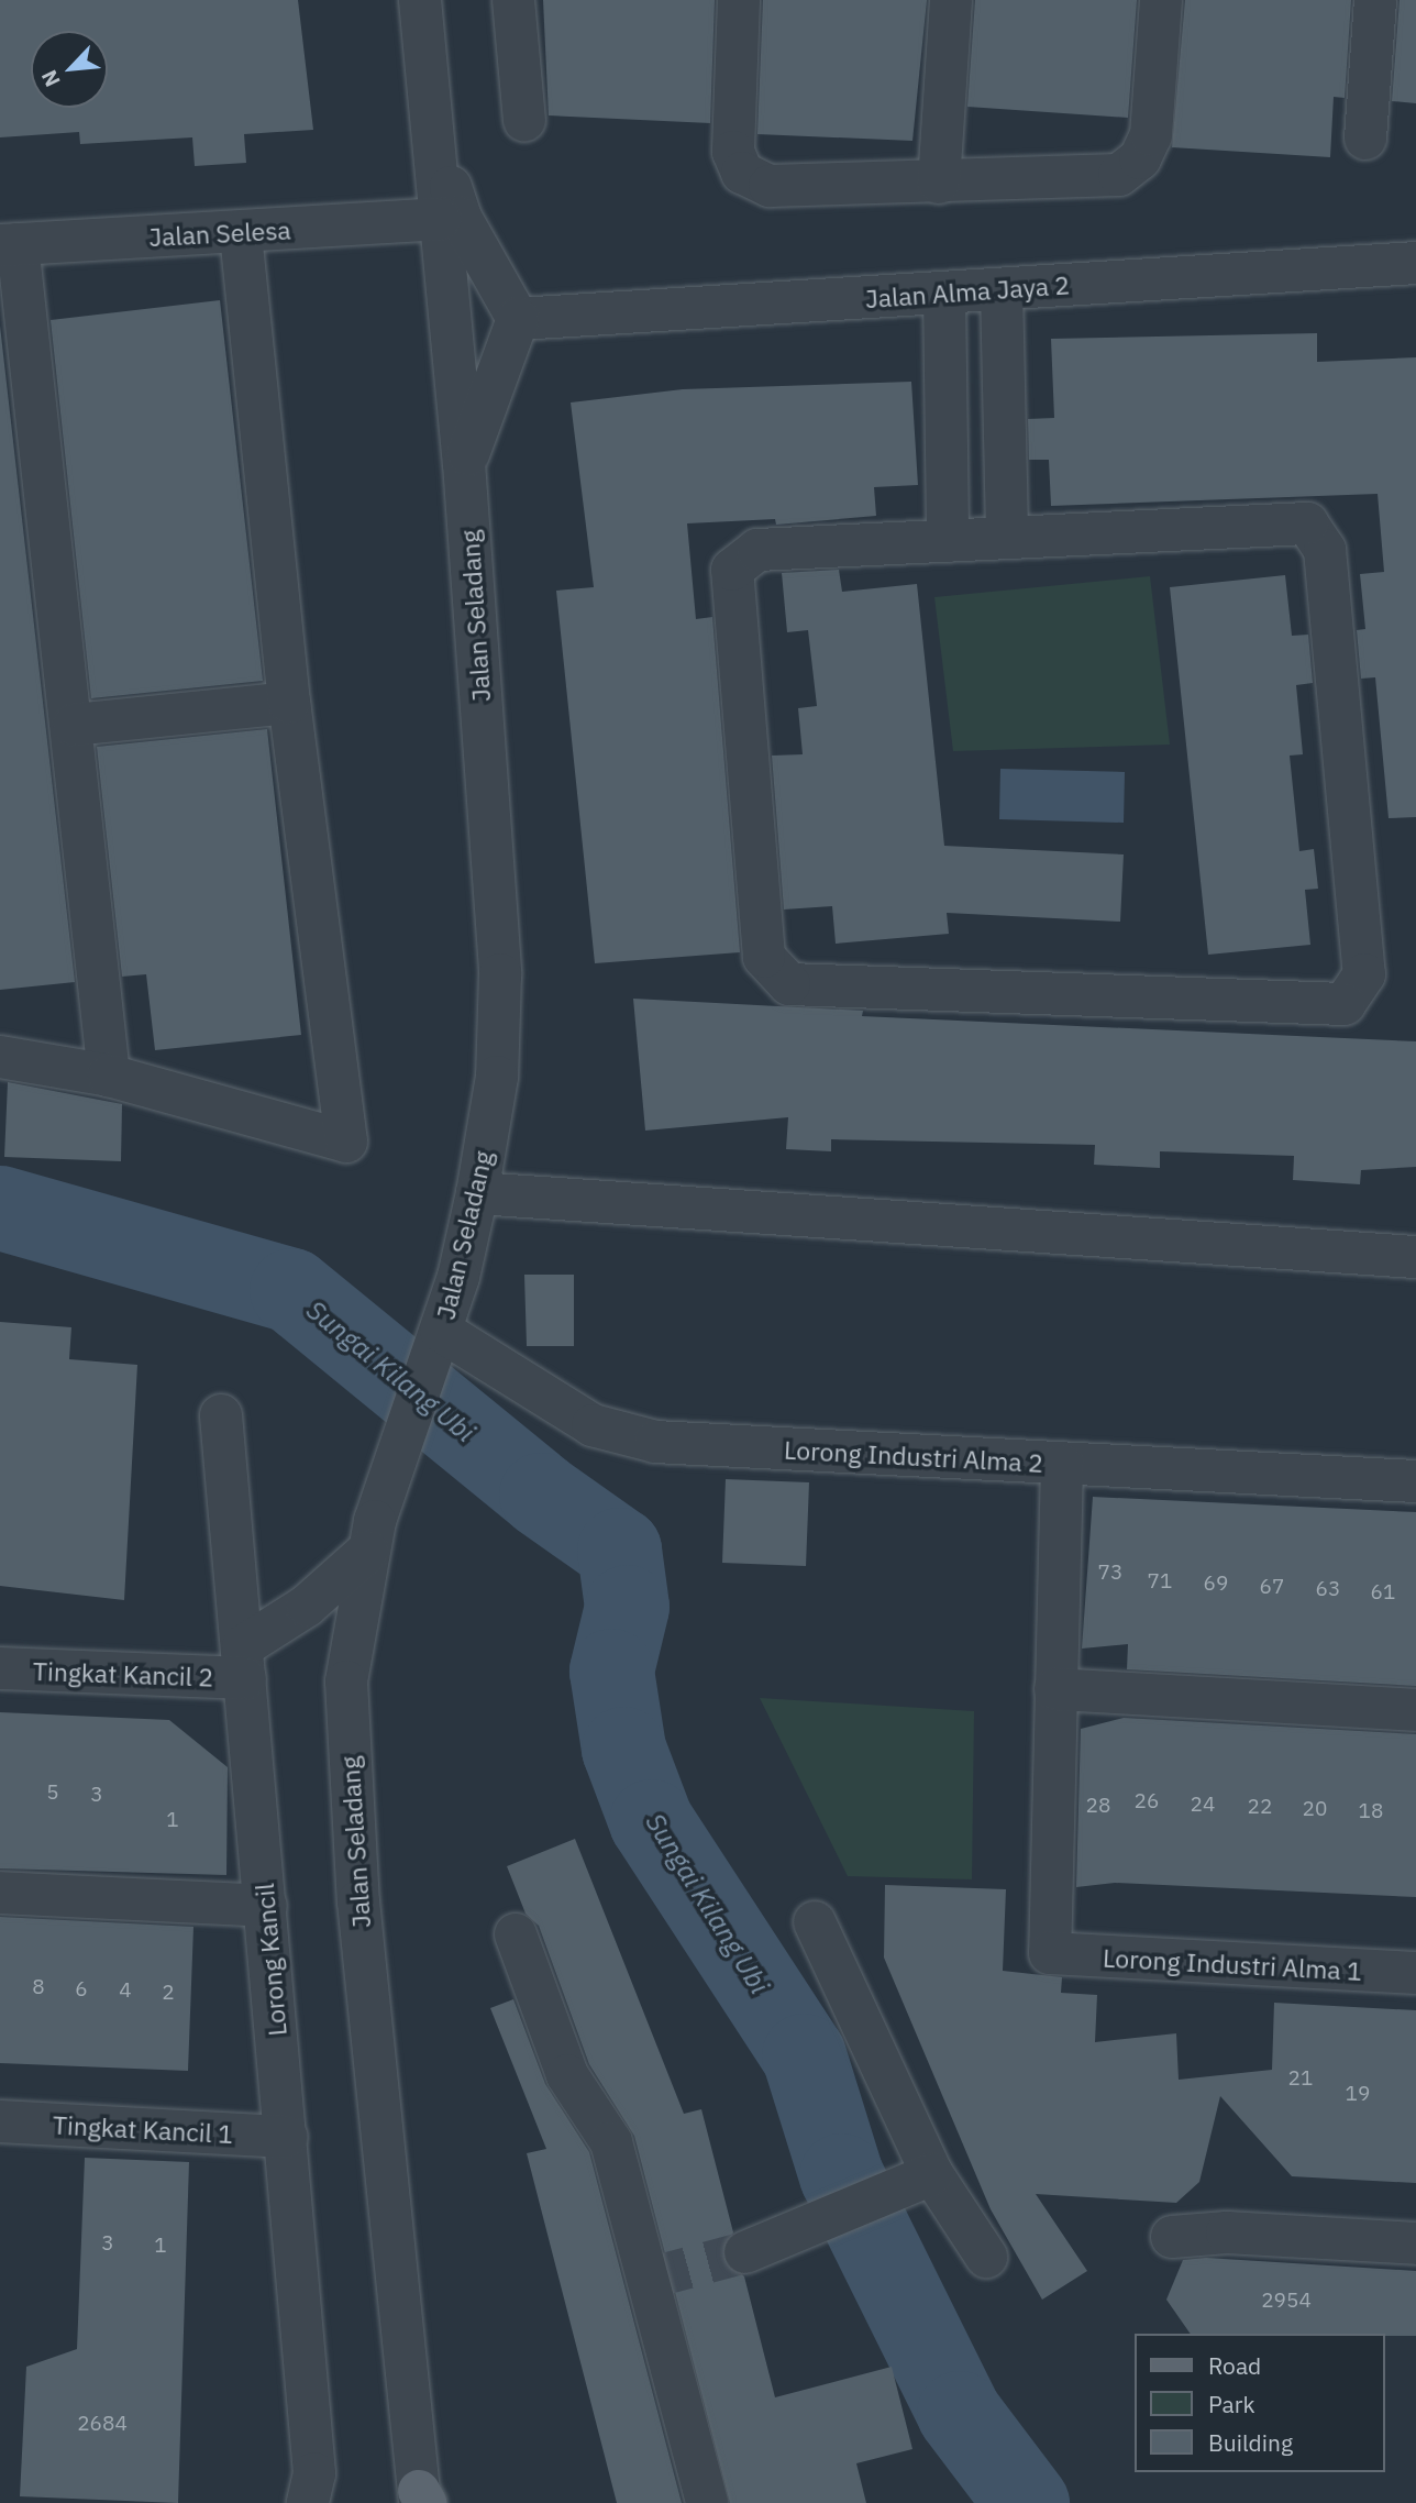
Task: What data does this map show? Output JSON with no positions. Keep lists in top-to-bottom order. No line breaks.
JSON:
{"streets":{"street":["Jalan Selesa","Jalan Alma Jaya 2","Jalan Seladang","Lorong Industri Alma 2","Tingkat Kancil 2","Lorong Kancil","Lorong Industri Alma 1","Tingkat Kancil 1"]},"crossings":[["Jalan Selesa","Jalan Seladang"],["Jalan Seladang","Lorong Industri Alma 2"],["Tingkat Kancil 2","Lorong Kancil"],["Lorong Kancil","Tingkat Kancil 1"]],"water":["Sungai Kilang Ubi"],"house_numbers":["73","71","69","67","63","61","5","3","26","24","28","22","20","18","1","8","6","4","2","21","19","3","1","2954","2684"],"legend":["Road","Park","Building"],"north":"bottom left"}
